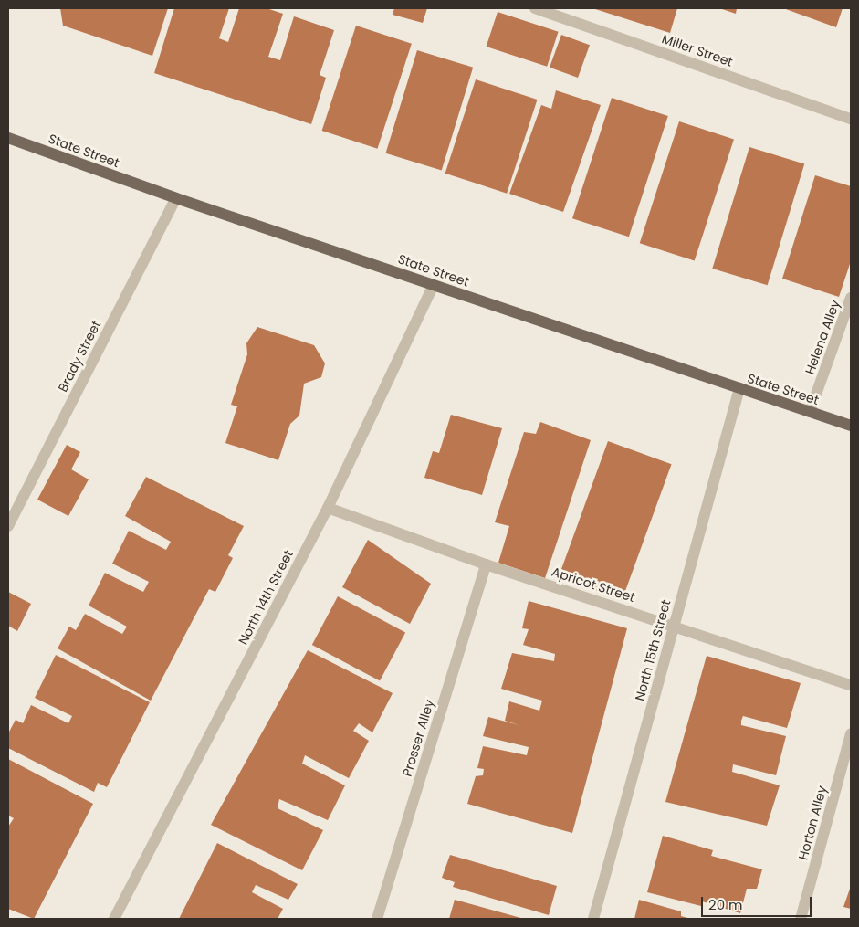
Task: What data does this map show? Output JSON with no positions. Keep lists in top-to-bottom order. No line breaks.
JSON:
{"streets":{"main road":["State Street"],"street":["Miller Street","Helena Alley","Brady Street","Apricot Street","North 14th Street","North 15th Street","Prosser Alley","Horton Alley"]},"crossings":[["State Street","Helena Alley"],["State Street","Brady Street"],["State Street","North 14th Street"],["State Street","North 15th Street"],["Apricot Street","North 14th Street"],["Apricot Street","North 15th Street"],["Apricot Street","Prosser Alley"]],"scale_bar":"20 m"}
